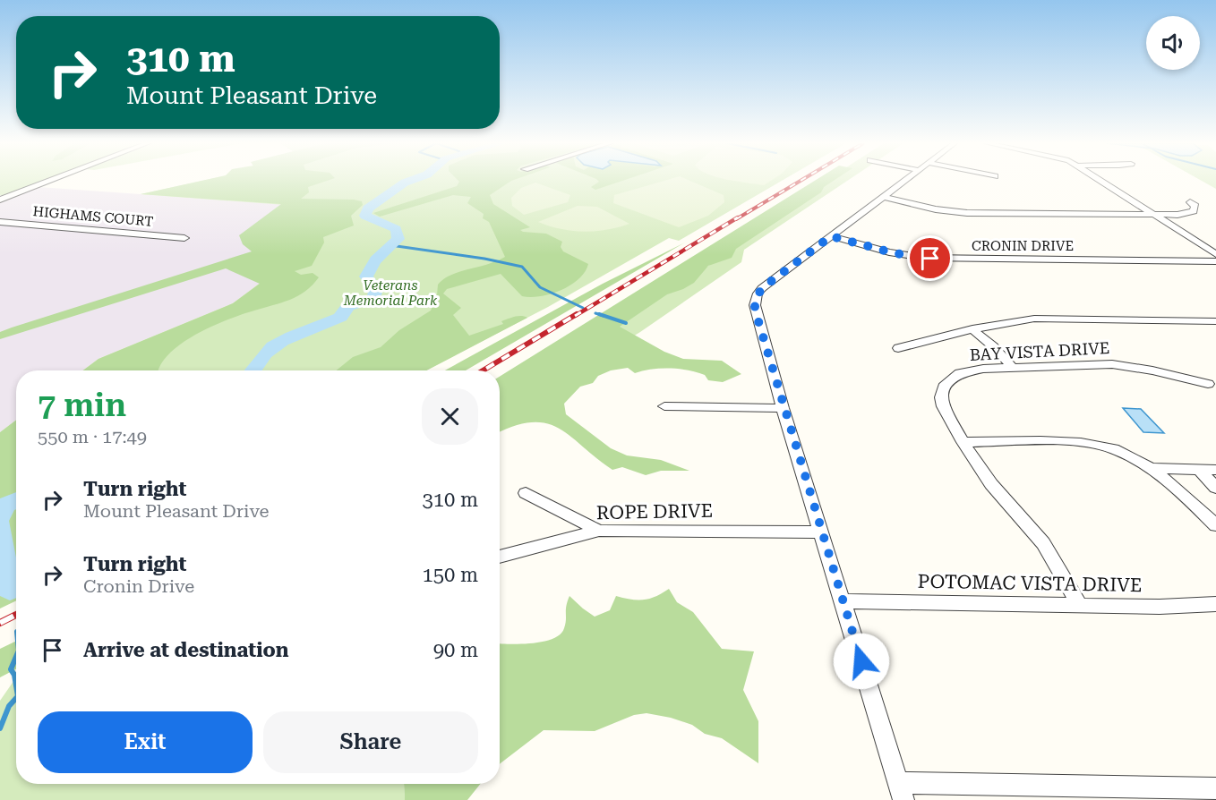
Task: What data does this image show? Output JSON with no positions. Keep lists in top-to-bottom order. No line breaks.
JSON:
{"streets":{"street":["HIGHAMS COURT","CRONIN DRIVE","BAY VISTA DRIVE","ROPE DRIVE","POTOMAC VISTA DRIVE"]},"crossings":[["BAY VISTA DRIVE","POTOMAC VISTA DRIVE"]],"parks":["Veterans Memorial Park"],"page":{"turn":["310 m","Mount Pleasant Drive"],"heading":["7 min","550 m · 17:49"],"list":[{"name":"Turn right","note":"Mount Pleasant Drive","value":"310 m"},{"name":"Turn right","note":"Cronin Drive","value":"150 m"},{"name":"Arrive at destination","value":"90 m"}],"buttons":["Exit","Share"]}}
